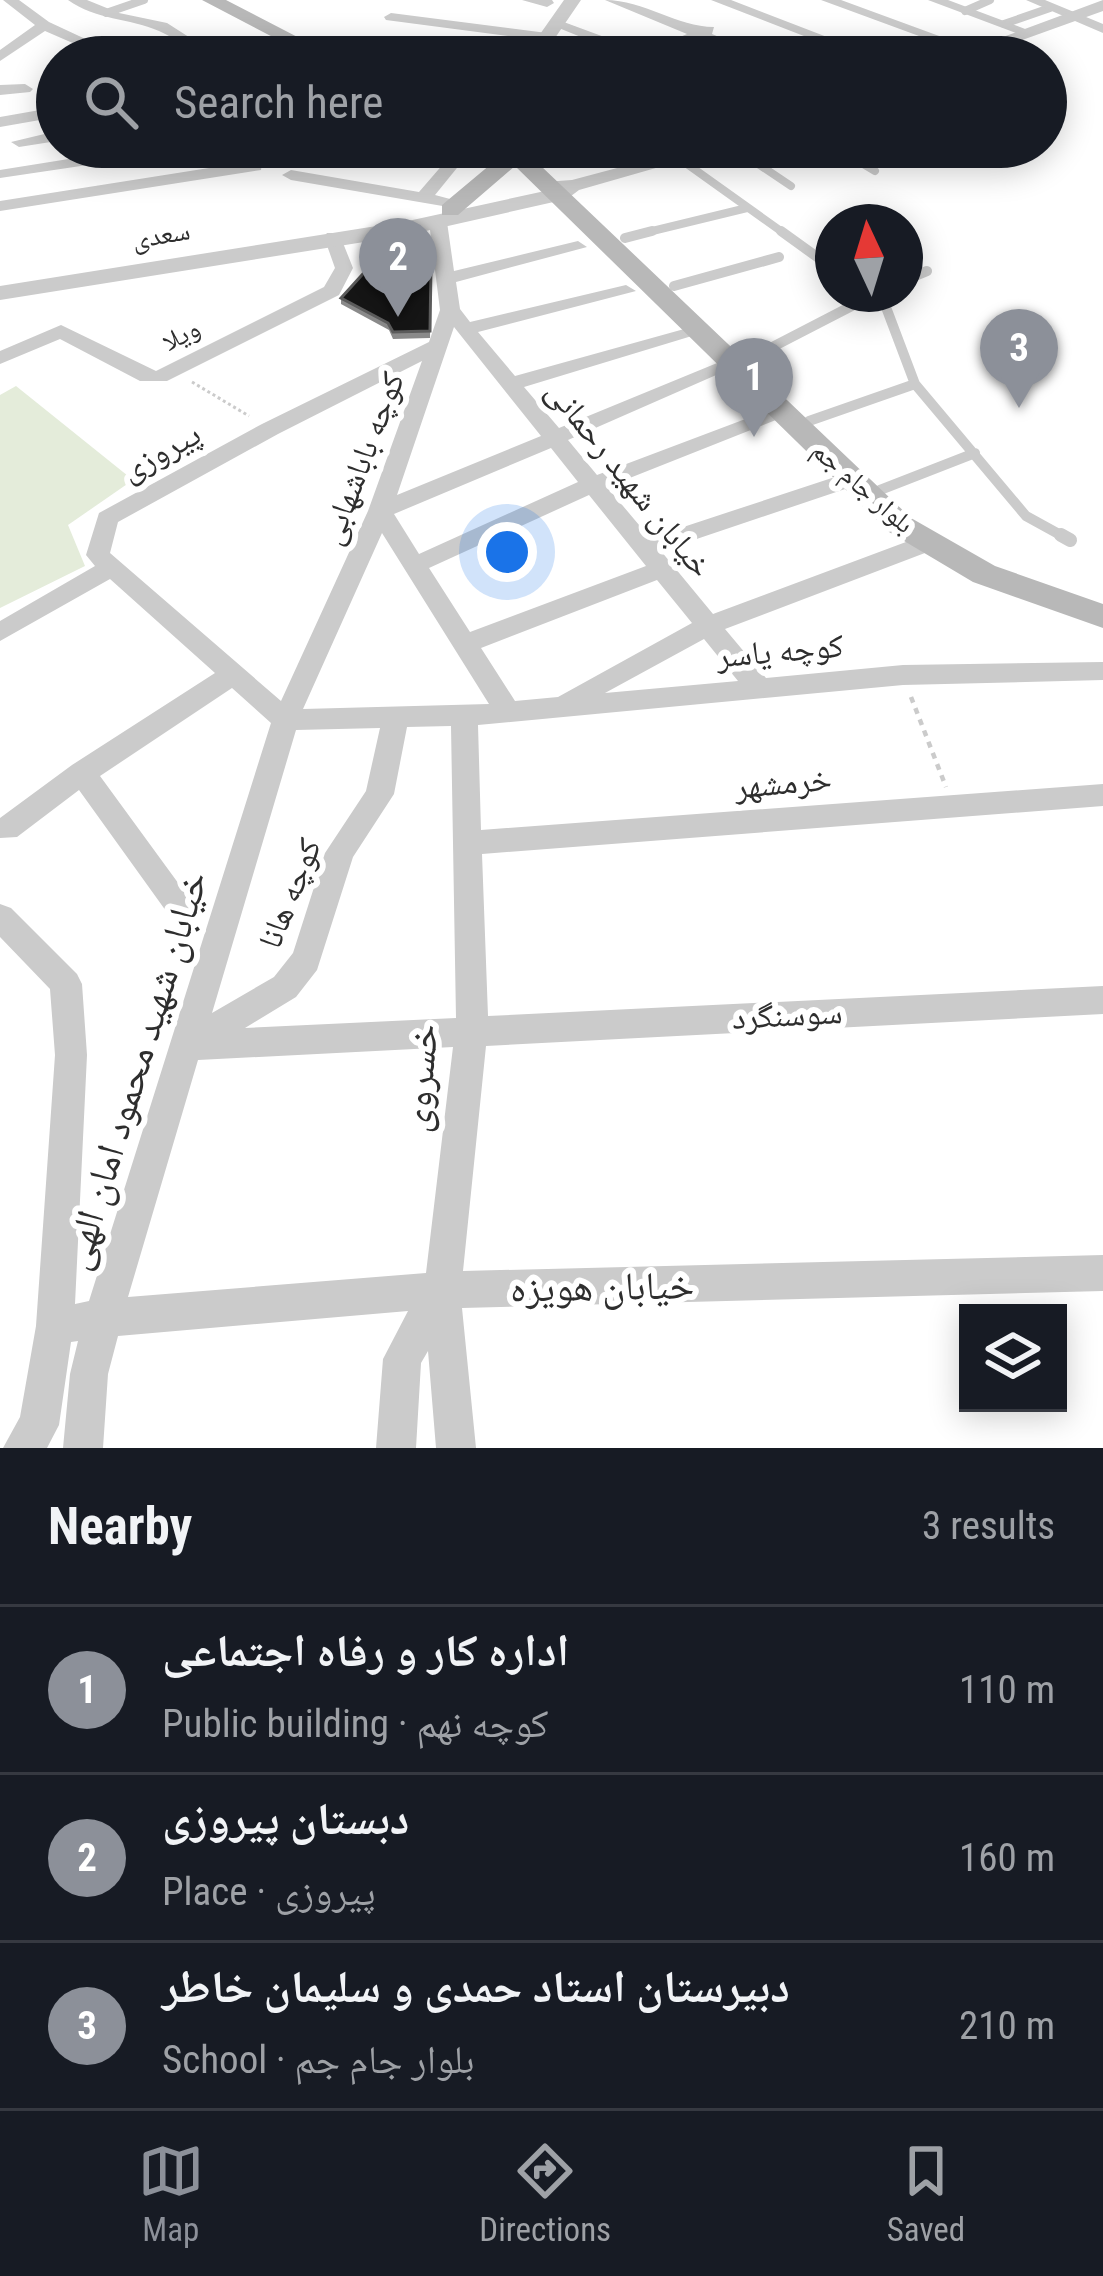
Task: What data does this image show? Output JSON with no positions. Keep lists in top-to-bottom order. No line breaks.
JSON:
{"streets":{"main road":["بلوار جام جم"],"street":["سعدی","ویلا","پیروزی","کوچه باباشهابی","خیابان شهید رحمانی","کوچه یاسر","خرمشهر","کوچه هانا","سوسنگرد","خیابان شهید محمود امان الهی","خسروی","خیابان هویزه"]},"crossings":[["سعدی","ویلا"],["سعدی","کوچه باباشهابی"],["سعدی","بلوار جام جم"],["پیروزی","کوچه باباشهابی"],["کوچه باباشهابی","خیابان شهید رحمانی"],["کوچه باباشهابی","کوچه یاسر"],["کوچه باباشهابی","خیابان شهید محمود امان الهی"],["خیابان شهید رحمانی","کوچه یاسر"],["کوچه یاسر","کوچه هانا"],["کوچه یاسر","خیابان شهید محمود امان الهی"],["کوچه یاسر","خسروی"],["خرمشهر","خسروی"],["کوچه هانا","سوسنگرد"],["کوچه هانا","خیابان شهید محمود امان الهی"],["سوسنگرد","خیابان شهید محمود امان الهی"],["سوسنگرد","خسروی"],["خیابان شهید محمود امان الهی","خیابان هویزه"],["خسروی","خیابان هویزه"]],"north":"top","page":{"search":"Search here","pins":["2","3","1"],"heading":["Nearby","3 results"],"list":[{"mark":"1","name":"اداره کار و رفاه اجتماعی","note":"Public building · کوچه نهم","value":"110 m"},{"mark":"2","name":"دبستان پیروزی","note":"Place · پیروزی","value":"160 m"},{"mark":"3","name":"دبیرستان استاد حمدی و سلیمان خاطر","note":"School · بلوار جام جم","value":"210 m"}],"nav":["Map","Directions","Saved"]}}
